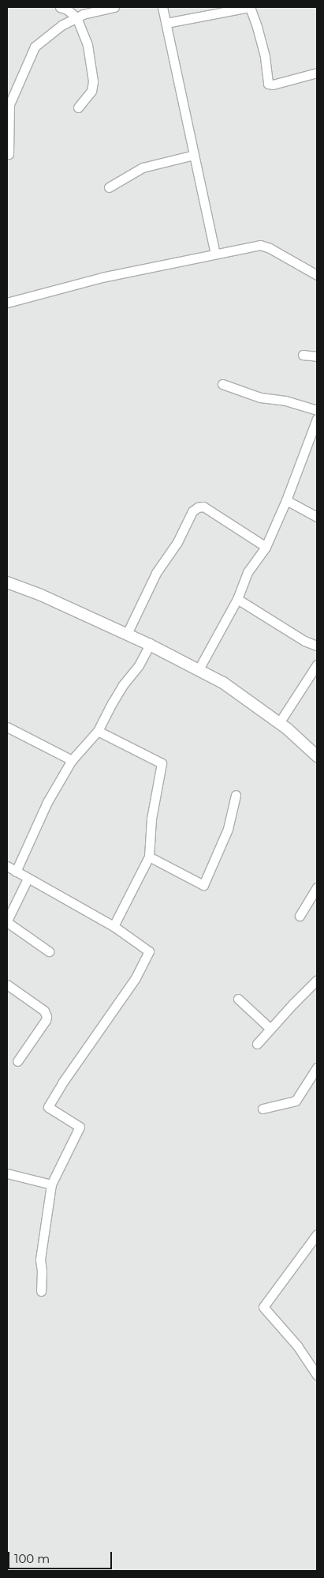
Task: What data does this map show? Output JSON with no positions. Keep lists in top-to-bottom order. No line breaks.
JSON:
{"scale_bar":"100 m"}
